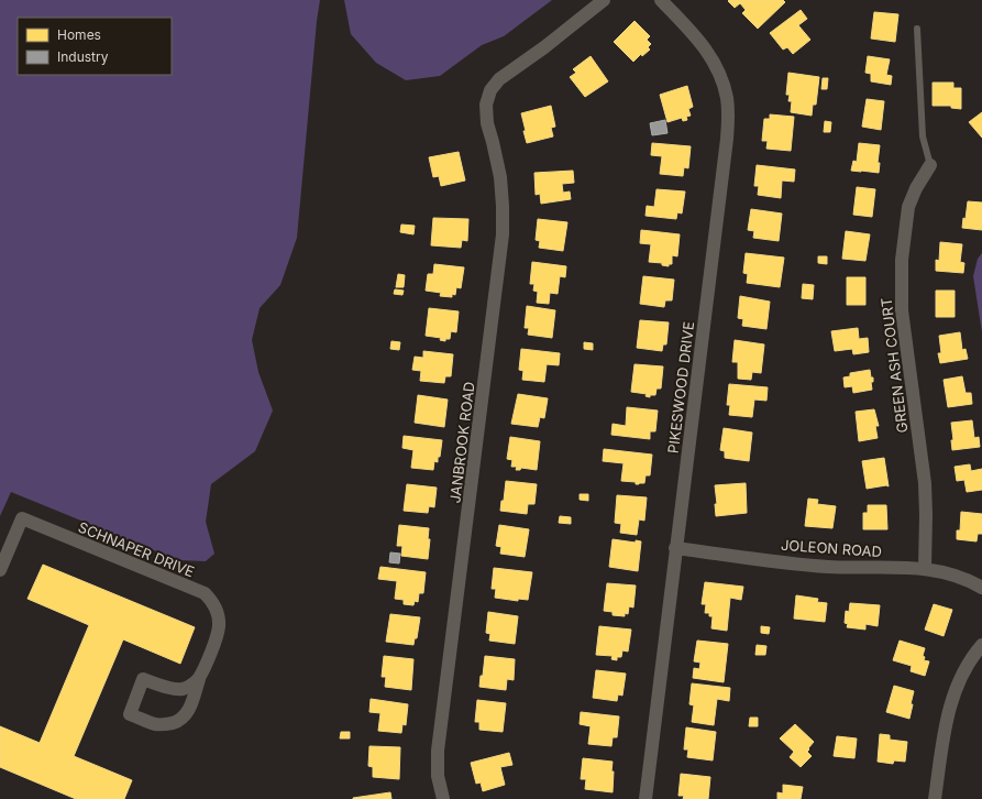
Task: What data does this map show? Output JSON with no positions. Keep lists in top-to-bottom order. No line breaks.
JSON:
{"streets":{"street":["GREEN ASH COURT","PIKESWOOD DRIVE","JANBROOK ROAD","JOLEON ROAD","SCHNAPER DRIVE"]},"crossings":[["GREEN ASH COURT","JOLEON ROAD"],["PIKESWOOD DRIVE","JOLEON ROAD"]],"legend":["Homes","Industry"]}
